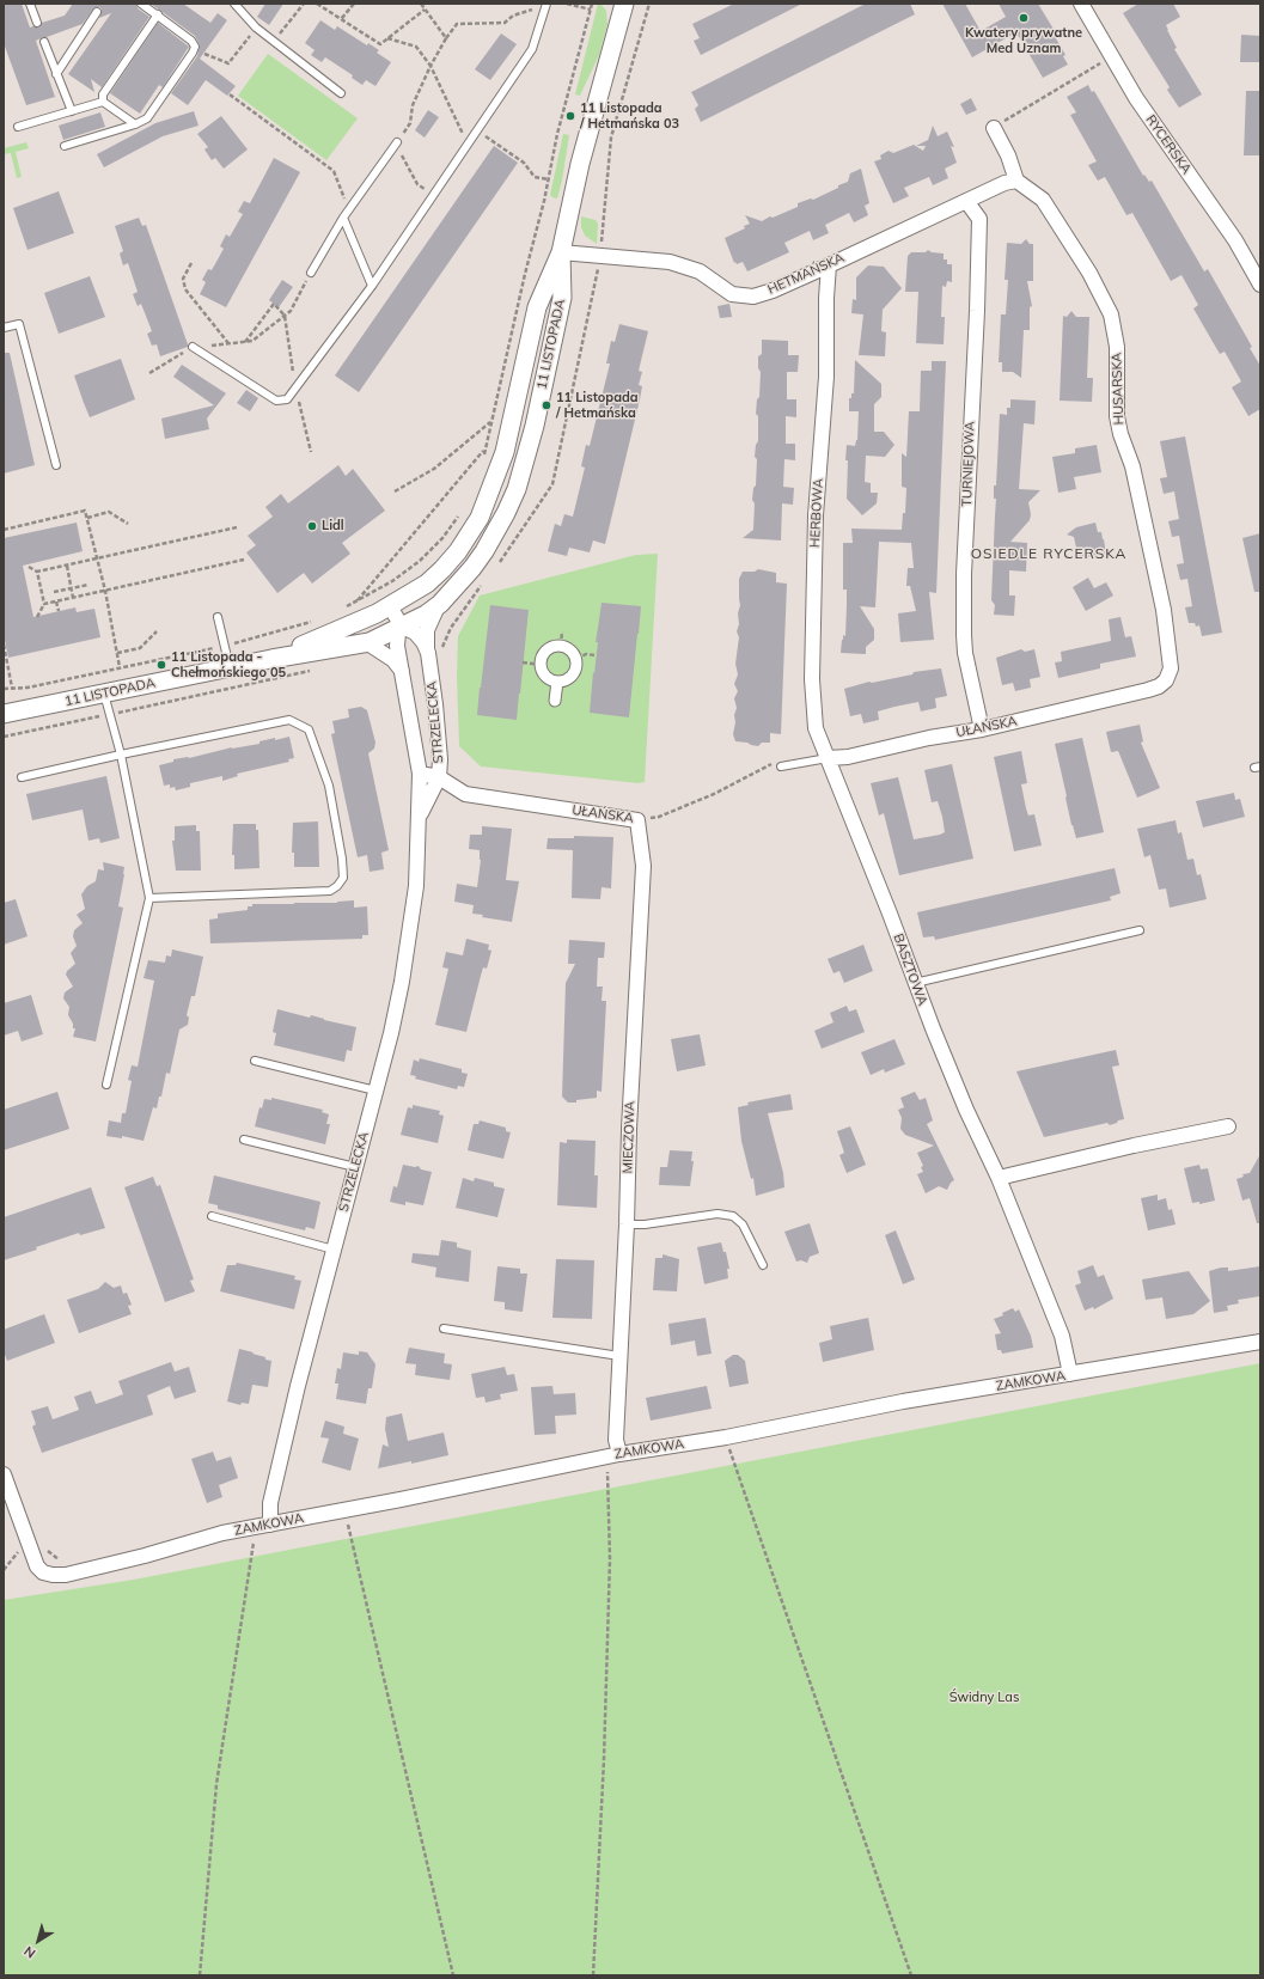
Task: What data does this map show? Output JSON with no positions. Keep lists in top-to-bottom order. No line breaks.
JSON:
{"streets":{"street":["RYCERSKA","HETMAŃSKA","11 LISTOPADA","HUSARSKA","TURNIEJOWA","HERBOWA","STRZELECKA","UŁAŃSKA","BASZTOWA","MIECZOWA","ZAMKOWA"]},"crossings":[["HETMAŃSKA","11 LISTOPADA"],["HETMAŃSKA","HUSARSKA"],["HETMAŃSKA","TURNIEJOWA"],["HETMAŃSKA","HERBOWA"],["11 LISTOPADA","STRZELECKA"],["HUSARSKA","UŁAŃSKA"],["TURNIEJOWA","UŁAŃSKA"],["HERBOWA","UŁAŃSKA"],["HERBOWA","BASZTOWA"],["STRZELECKA","UŁAŃSKA"],["STRZELECKA","ZAMKOWA"],["UŁAŃSKA","BASZTOWA"],["UŁAŃSKA","MIECZOWA"],["BASZTOWA","ZAMKOWA"],["MIECZOWA","ZAMKOWA"]],"districts":["OSIEDLE RYCERSKA"],"parks":["Świdny Las"],"places":["Kwatery prywatne Med Uznam","11 Listopada / Hetmańska 03","11 Listopada / Hetmańska","Lidl","11 Listopada - Chełmońskiego 05"],"north":"bottom left"}
